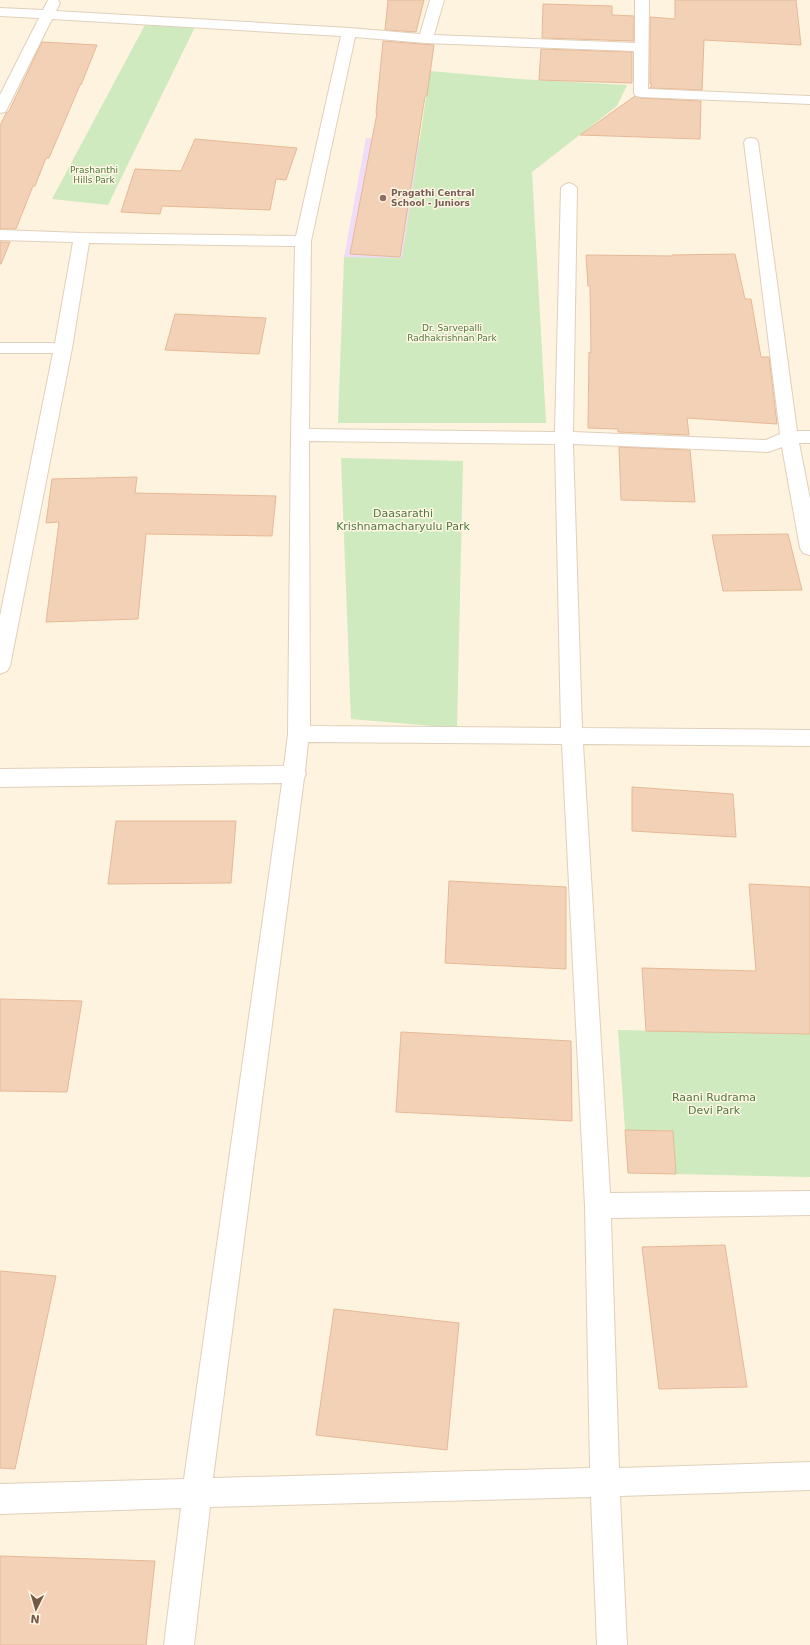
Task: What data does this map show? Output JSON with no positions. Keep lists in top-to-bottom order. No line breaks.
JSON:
{"parks":["Prashanthi Hills Park","Dr. Sarvepalli Radhakrishnan Park","Daasarathi Krishnamacharyulu Park","Raani Rudrama Devi Park"],"places":["Pragathi Central School - Juniors"],"north":"bottom"}
